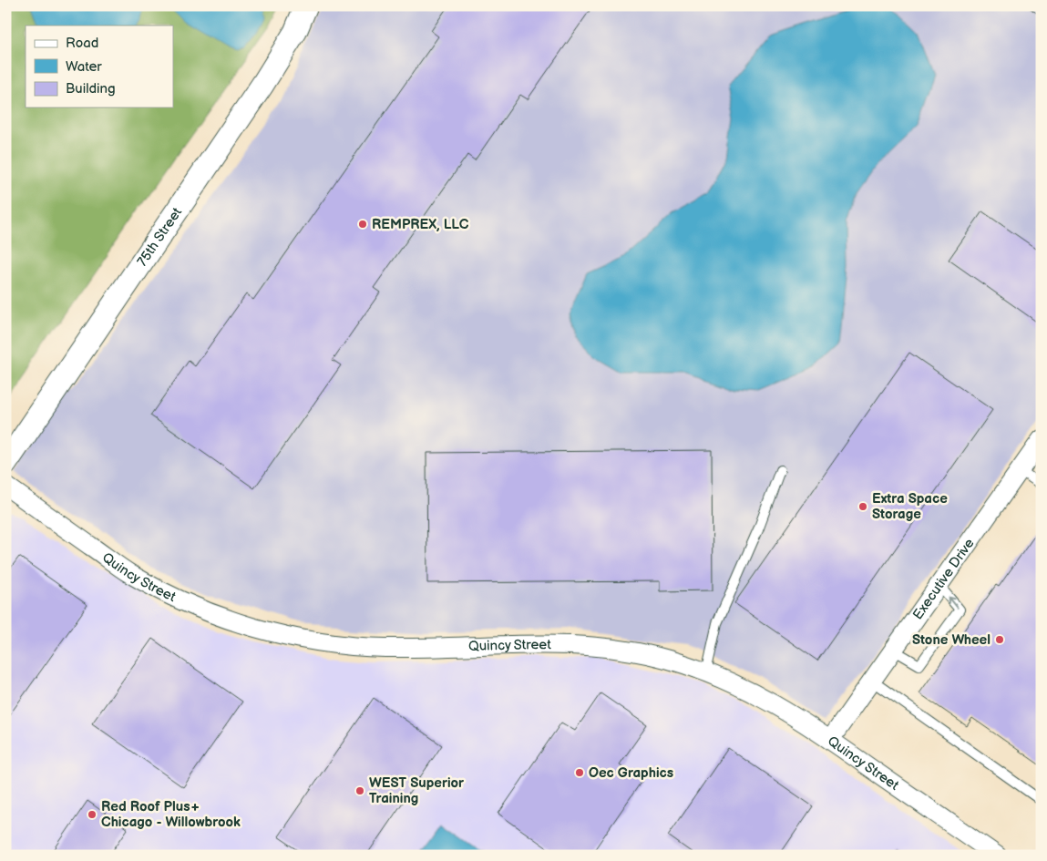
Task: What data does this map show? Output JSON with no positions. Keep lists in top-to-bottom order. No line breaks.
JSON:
{"streets":{"street":["75th Street","Quincy Street","Executive Drive"]},"crossings":[["Quincy Street","Executive Drive"]],"places":["REMPREX, LLC","Extra Space Storage","Stone Wheel","Oec Graphics","WEST Superior Training","Red Roof Plus+ Chicago - Willowbrook"],"legend":["Road","Water","Building"]}
